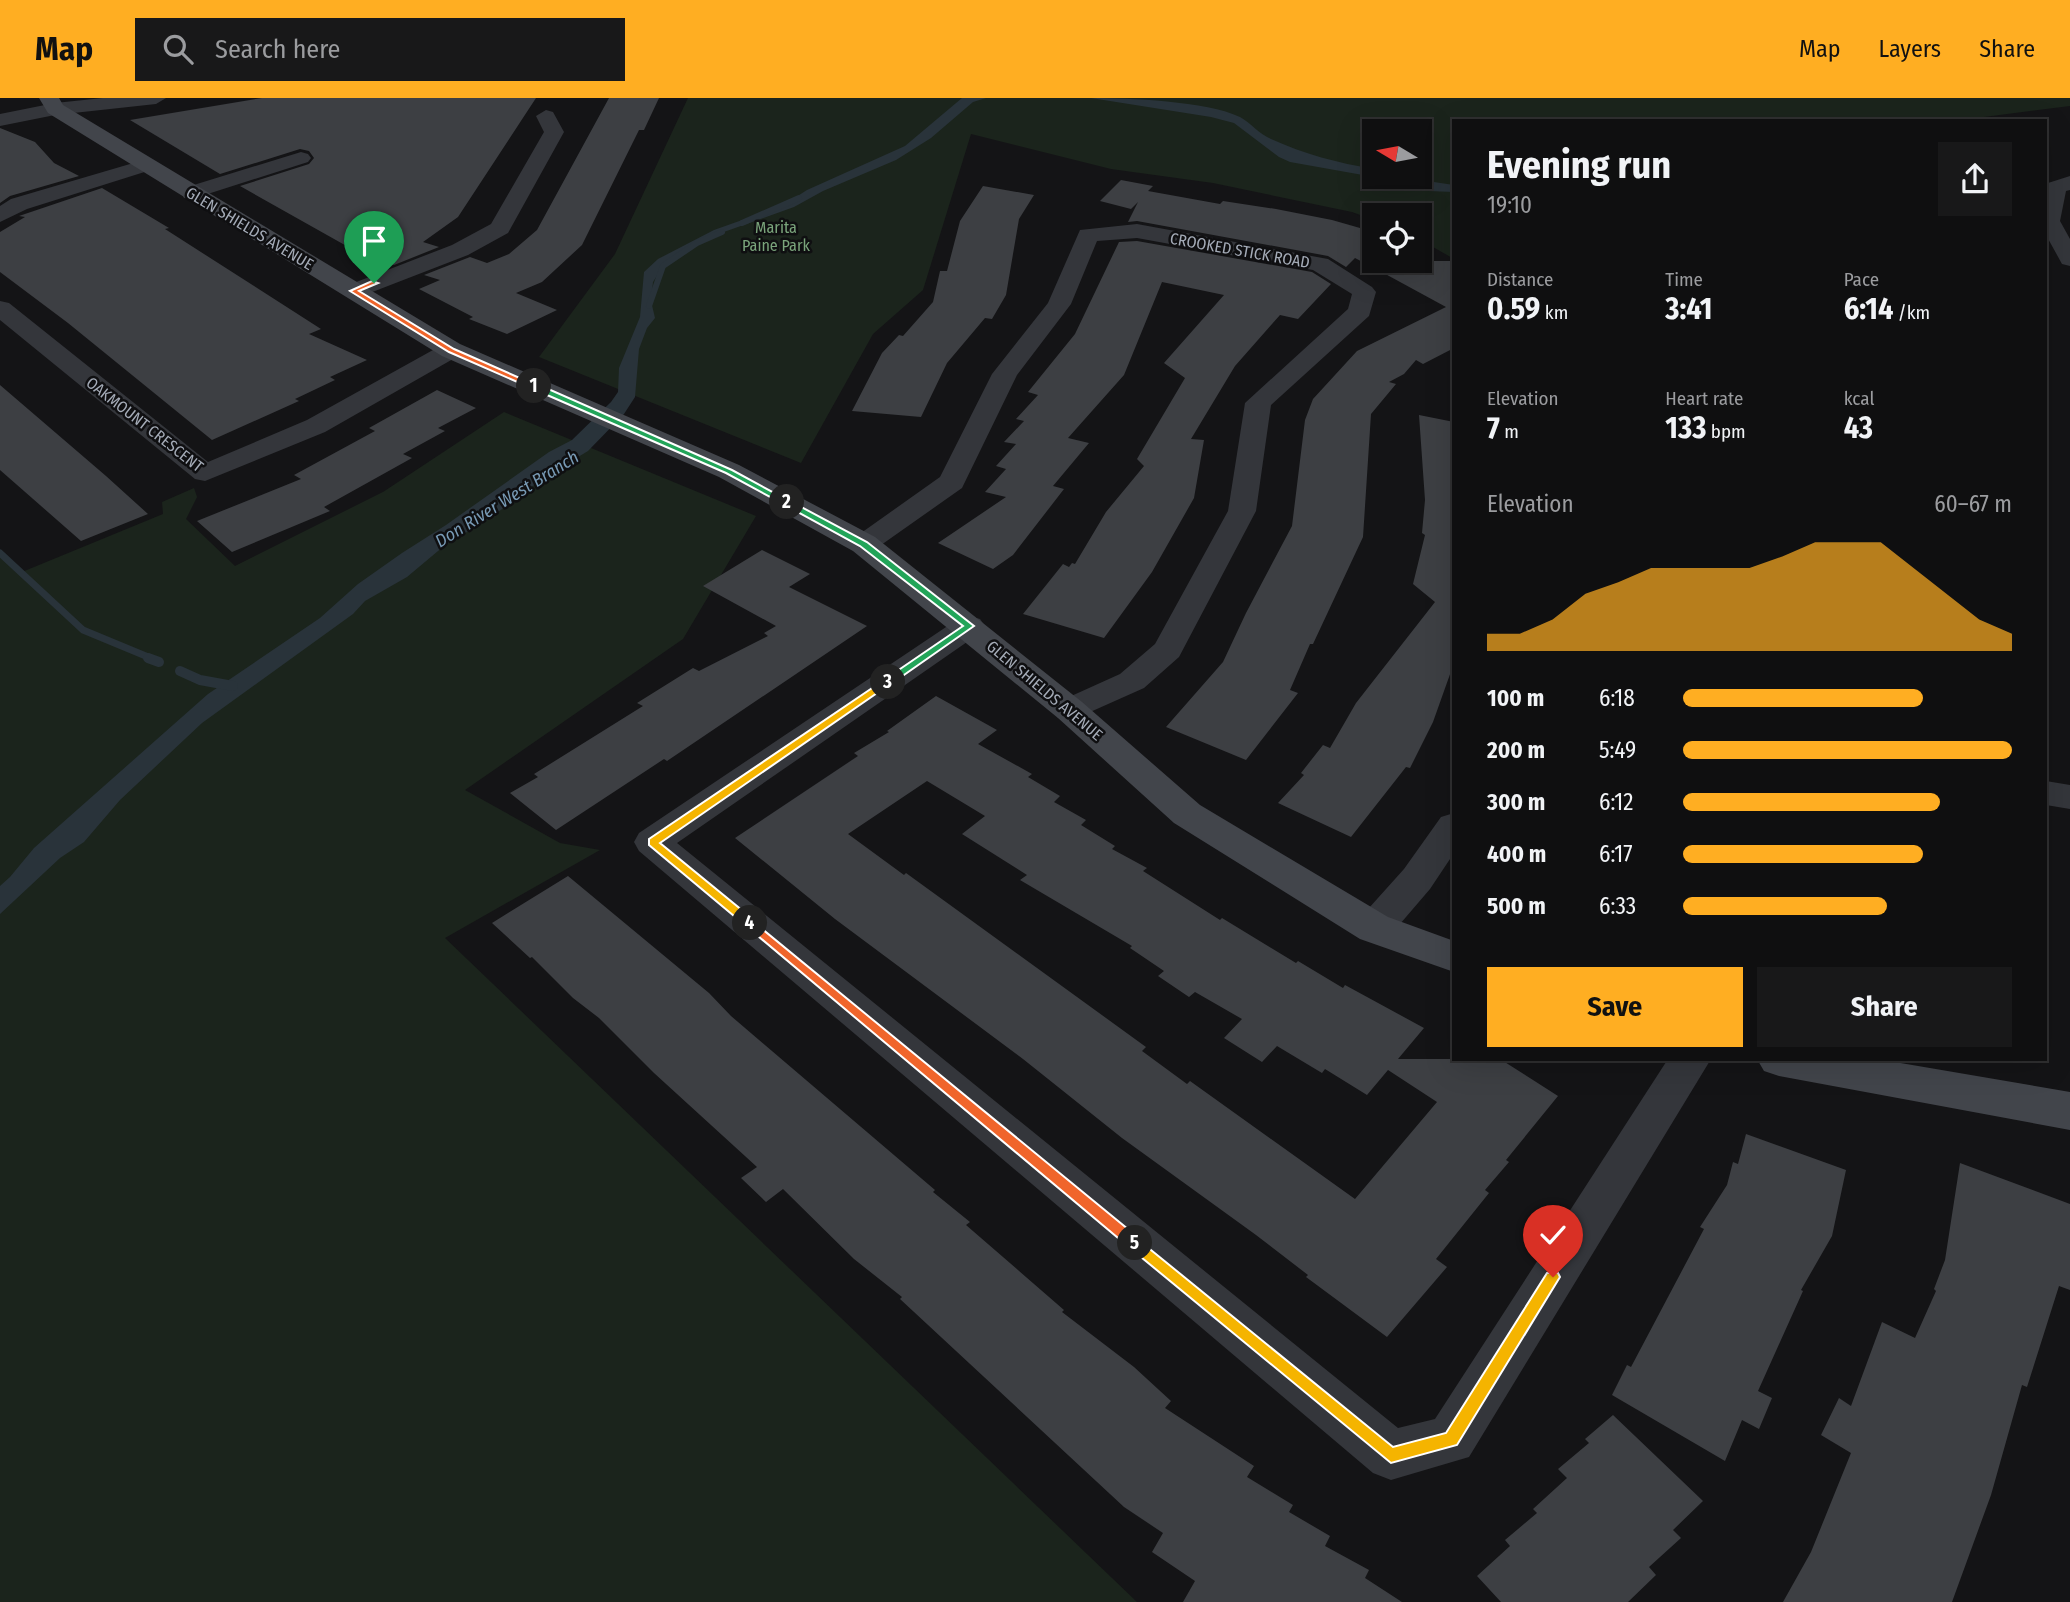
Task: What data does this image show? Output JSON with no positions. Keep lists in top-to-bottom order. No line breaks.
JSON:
{"streets":{"street":["GLEN SHIELDS AVENUE","CROOKED STICK ROAD","OAKMOUNT CRESCENT"]},"crossings":[["GLEN SHIELDS AVENUE","CROOKED STICK ROAD"],["GLEN SHIELDS AVENUE","OAKMOUNT CRESCENT"]],"water":["Don River West Branch"],"parks":["Marita Paine Park"],"north":"left","page":{"header":"Map","search":"Search here","nav":["Map","Layers","Share"],"heading":["Evening run","19:10"],"stats":[["Distance","0.59 km"],["Time","3:41"],["Pace","6:14 /km"],["Elevation","7 m"],["Heart rate","133 bpm"],["kcal","43"]],"pins":["1","2","3","4","5"],"chart":["Elevation","60–67 m"],"list":[{"name":"100 m","note":"6:18"},{"name":"200 m","note":"5:49"},{"name":"300 m","note":"6:12"},{"name":"400 m","note":"6:17"},{"name":"500 m","note":"6:33"}],"buttons":["Save","Share"]}}
